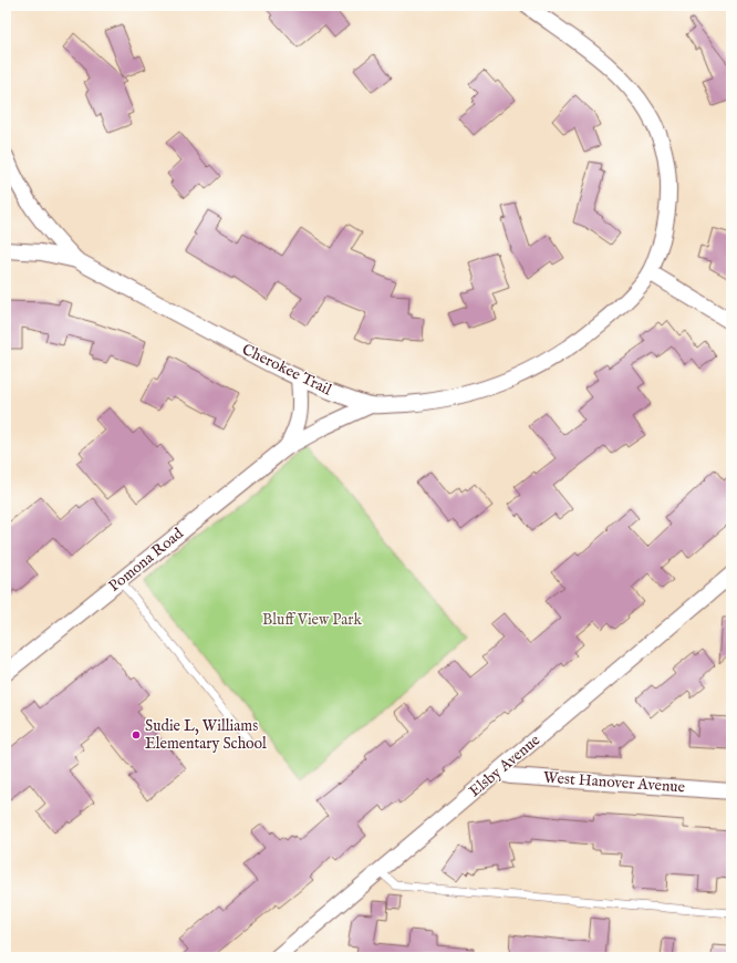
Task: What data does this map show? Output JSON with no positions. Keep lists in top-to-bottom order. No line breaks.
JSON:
{"streets":{"street":["Cherokee Trail","Pomona Road","Elsby Avenue","West Hanover Avenue"]},"crossings":[["Cherokee Trail","Pomona Road"],["Elsby Avenue","West Hanover Avenue"]],"parks":["Bluff View Park"],"places":["Sudie L, Williams Elementary School"]}
